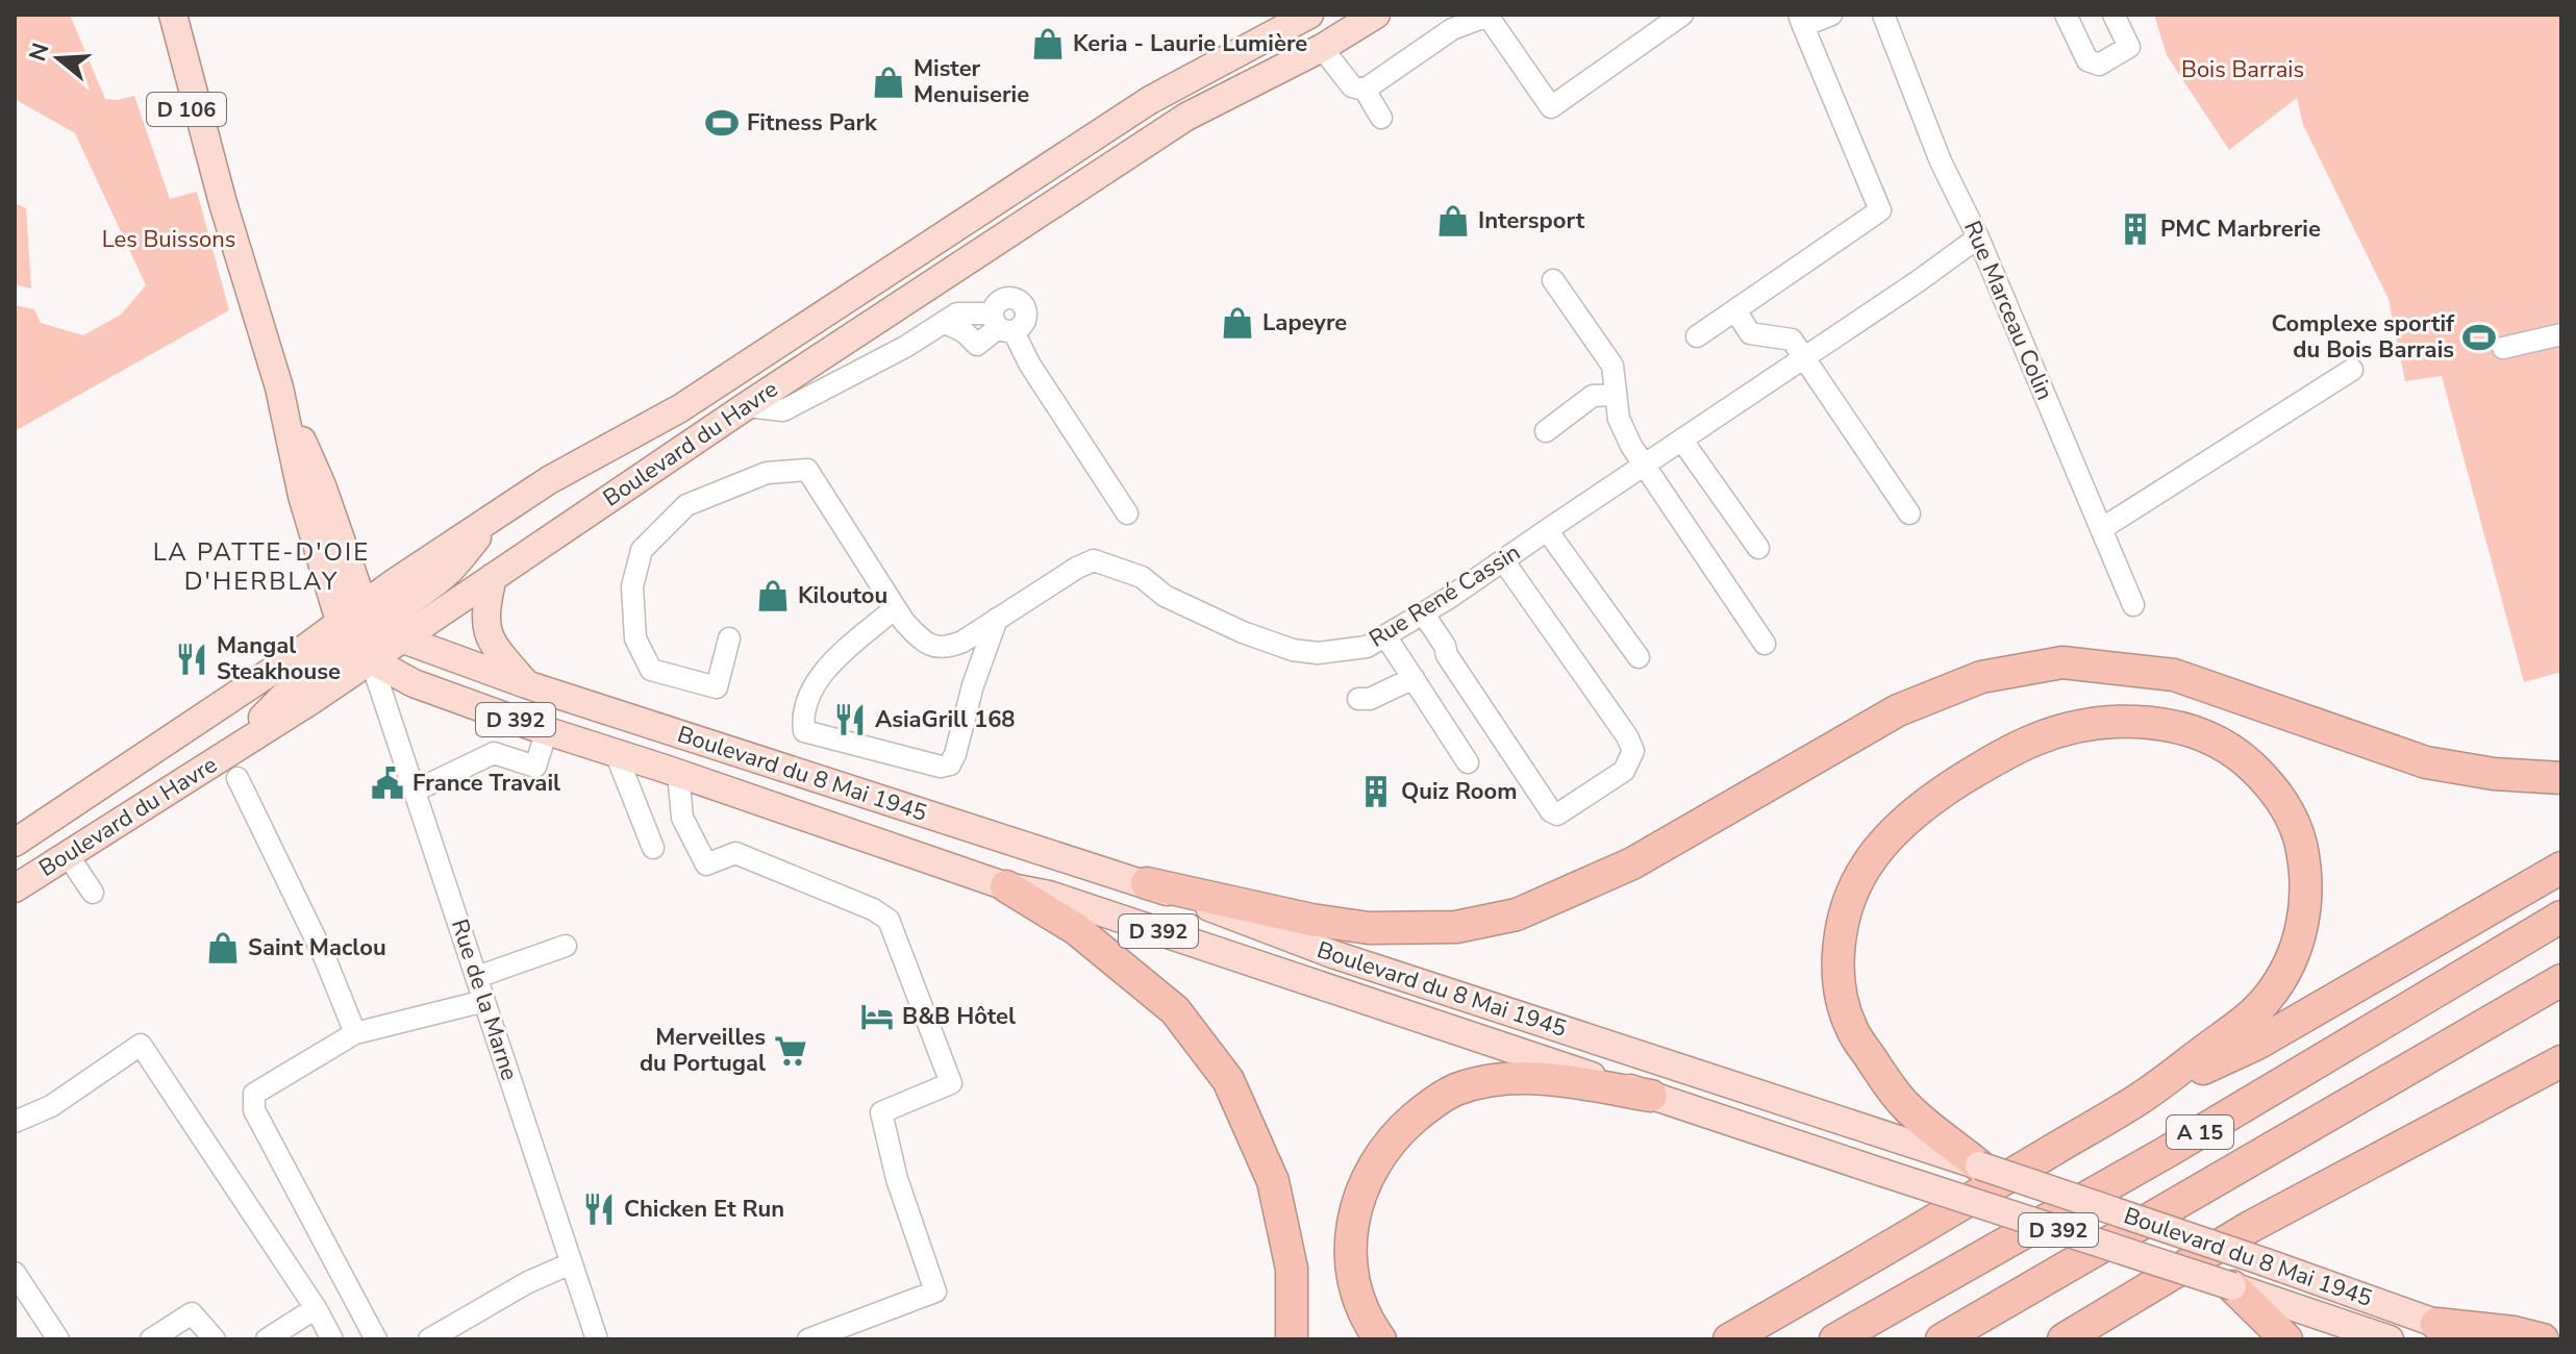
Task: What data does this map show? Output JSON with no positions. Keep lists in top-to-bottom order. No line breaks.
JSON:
{"streets":{"highway":["A 15"],"main road":["D 106","Boulevard du Havre","D 392","Boulevard du 8 Mai 1945"],"street":["Rue Marceau Colin","Rue René Cassin","Rue de la Marne"]},"crossings":[["Rue Marceau Colin","Rue René Cassin"],["Boulevard du Havre","Boulevard du 8 Mai 1945"],["Boulevard du Havre","Rue de la Marne"],["Boulevard du 8 Mai 1945","Rue de la Marne"]],"districts":["LA PATTE-D'OIE D'HERBLAY"],"parks":["Bois Barrais","Les Buissons"],"places":{"shop":["Keria - Laurie Lumière","Mister Menuiserie","Intersport","Lapeyre","Kiloutou","Saint Maclou"],"sports":["Fitness Park","Complexe sportif du Bois Barrais"],"building":["PMC Marbrerie","Quiz Room"],"restaurant":["Mangal Steakhouse","AsiaGrill 168","Chicken Et Run"],"public building":["France Travail"],"hotel":["B&B Hôtel"],"supermarket":["Merveilles du Portugal"]},"north":"left"}
